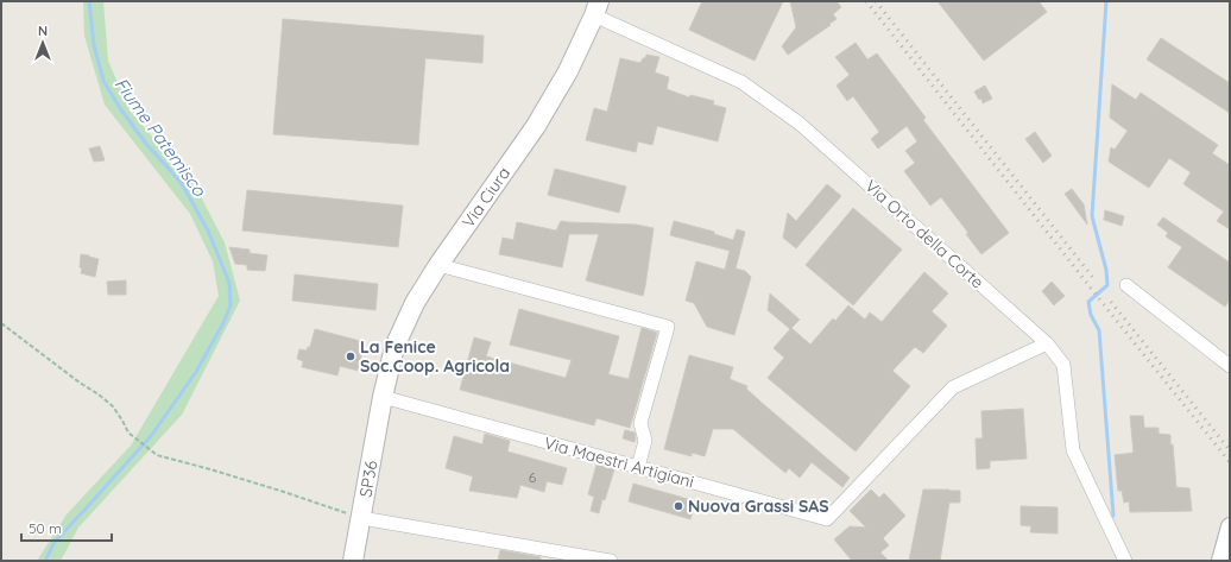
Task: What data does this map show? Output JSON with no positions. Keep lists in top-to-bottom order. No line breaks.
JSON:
{"streets":{"main road":["Via Ciura","SP36"],"street":["Via Orto della Corte","Via Maestri Artigiani"]},"crossings":[["Via Ciura","Via Orto della Corte"],["Via Ciura","Via Maestri Artigiani"],["Via Ciura","SP36"],["Via Orto della Corte","Via Maestri Artigiani"],["Via Maestri Artigiani","SP36"]],"water":["Fiume Patemisco"],"places":["La Fenice Soc.Coop. Agricola","Nuova Grassi SAS"],"house_numbers":["6"],"scale_bar":"50 m","north":"top"}
